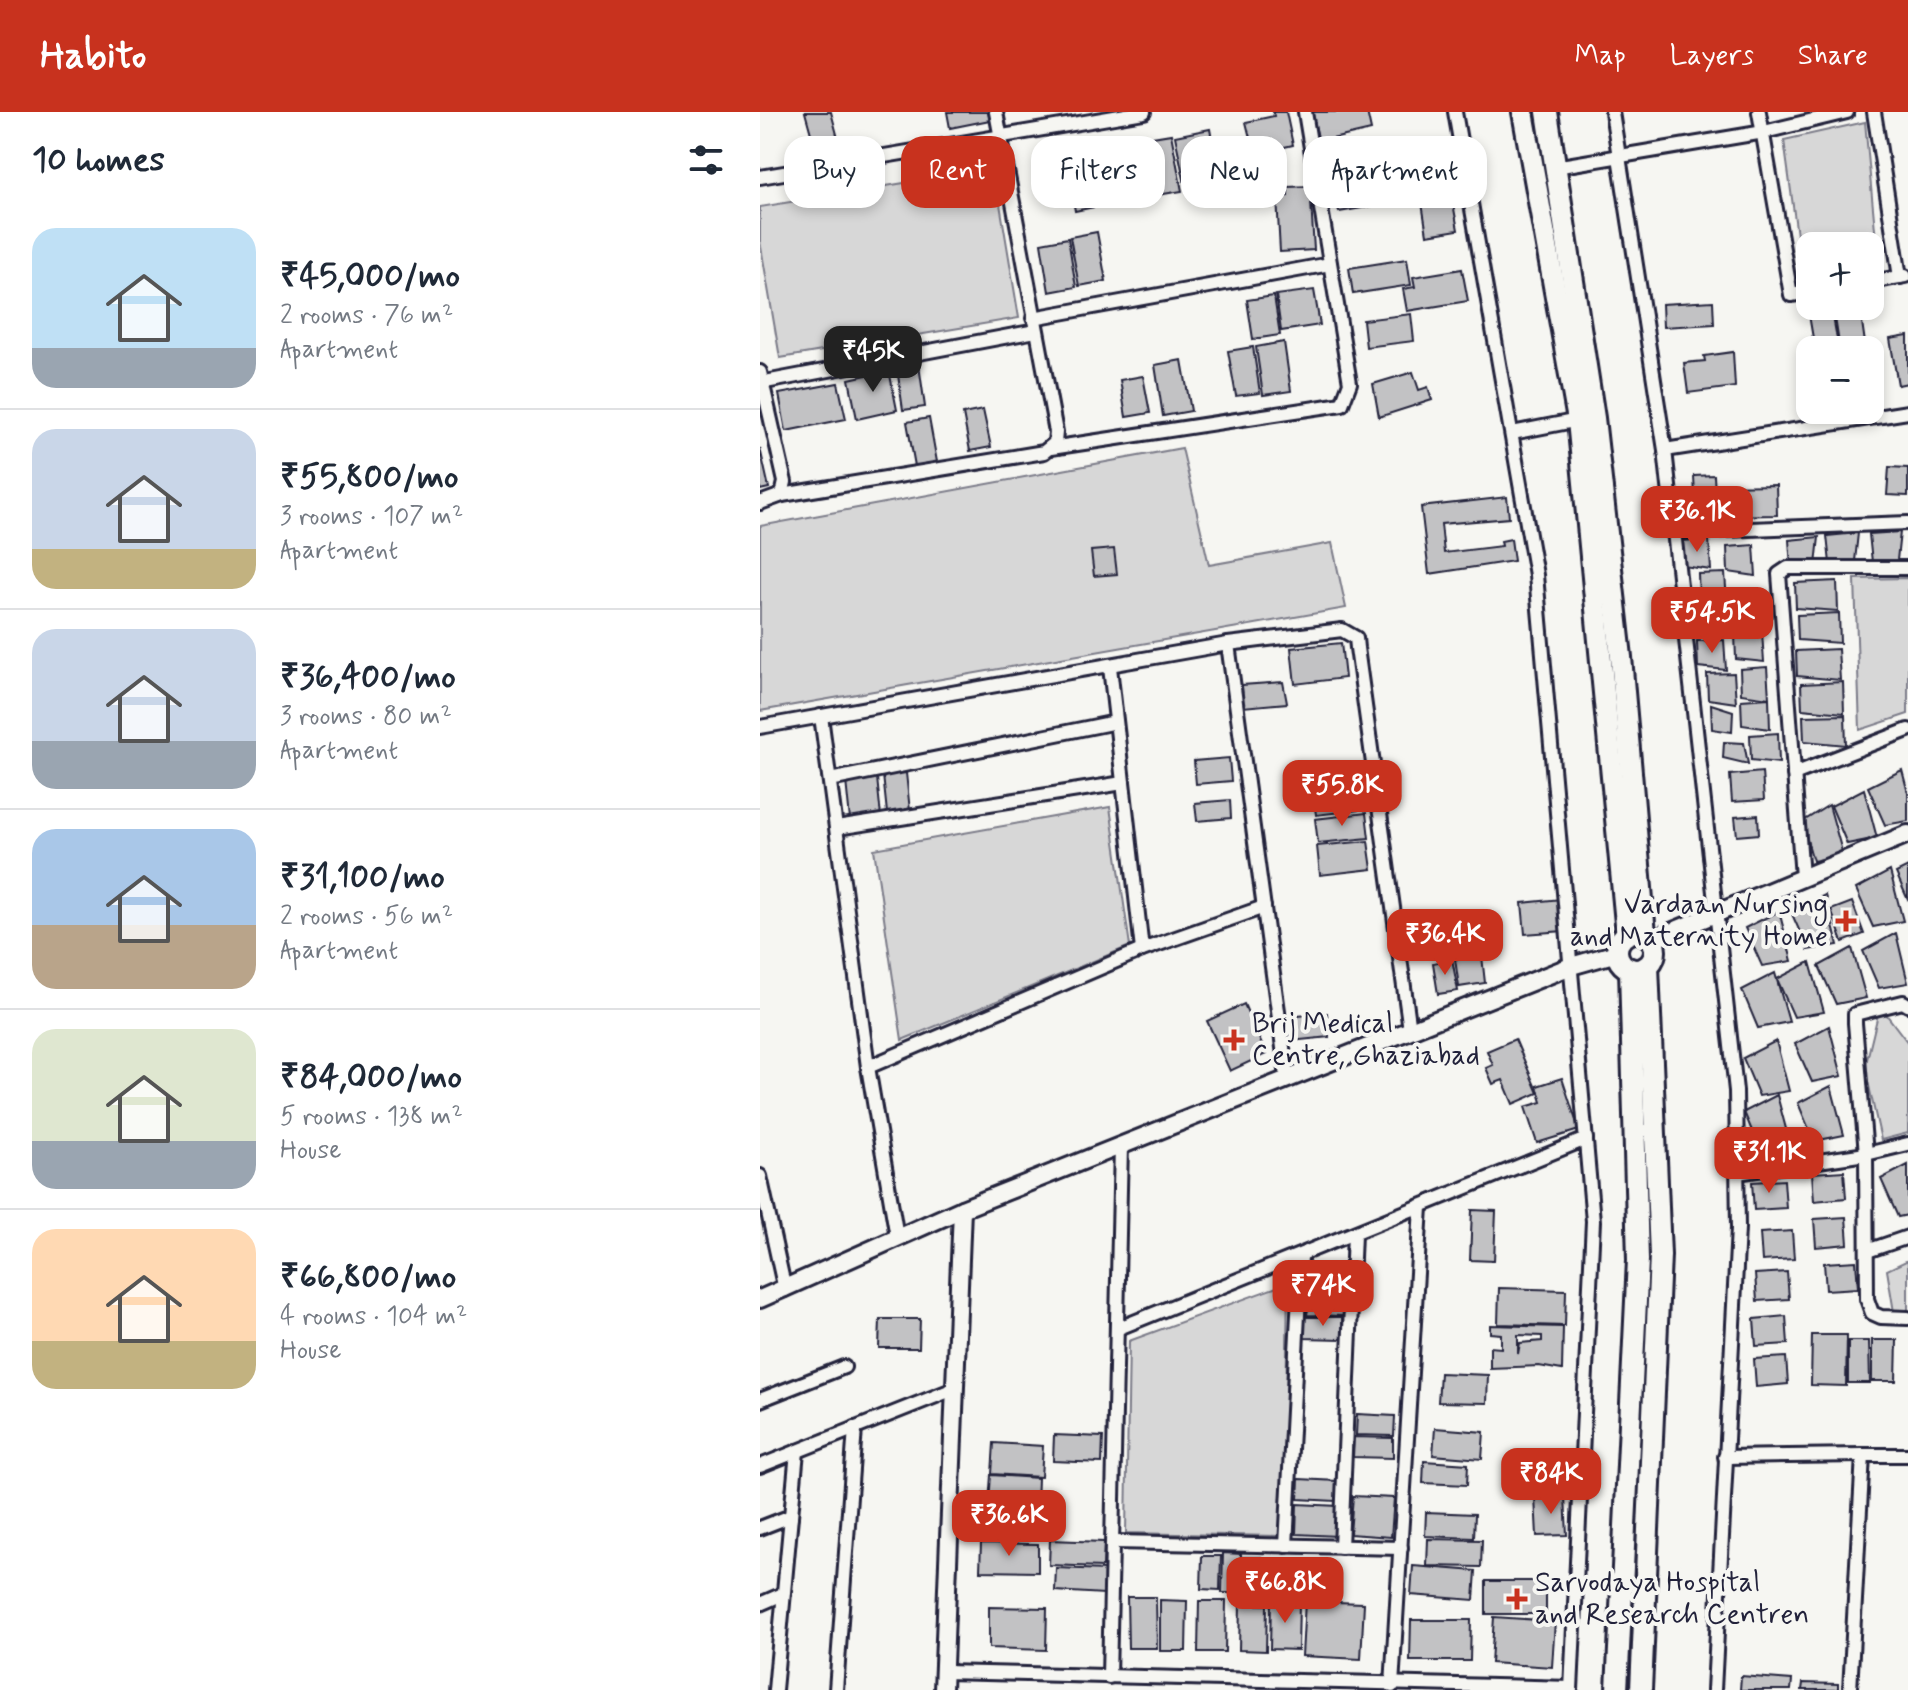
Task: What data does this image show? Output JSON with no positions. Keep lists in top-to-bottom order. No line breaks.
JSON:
{"places":{"health":["Vardaan Nursing and Maternity Home","Brij Medical Centre, Ghaziabad","Sarvodaya Hospital and Research Centren"]},"page":{"header":"Habito","nav":["Map","Layers","Share"],"heading":"10 homes","chip":["Buy","Rent","Filters","New","Apartment"],"list":[{"name":"₹45,000/mo","note":"2 rooms · 76 m² · Apartment"},{"name":"₹55,800/mo","note":"3 rooms · 107 m² · Apartment"},{"name":"₹36,400/mo","note":"3 rooms · 80 m² · Apartment"},{"name":"₹31,100/mo","note":"2 rooms · 56 m² · Apartment"},{"name":"₹84,000/mo","note":"5 rooms · 138 m² · House"},{"name":"₹66,800/mo","note":"4 rooms · 104 m² · House"}],"map_buttons":["+","−"],"price":["₹45K","₹36.1K","₹54.5K","₹55.8K","₹36.4K","₹31.1K","₹74K","₹84K","₹36.6K","₹66.8K"]}}
